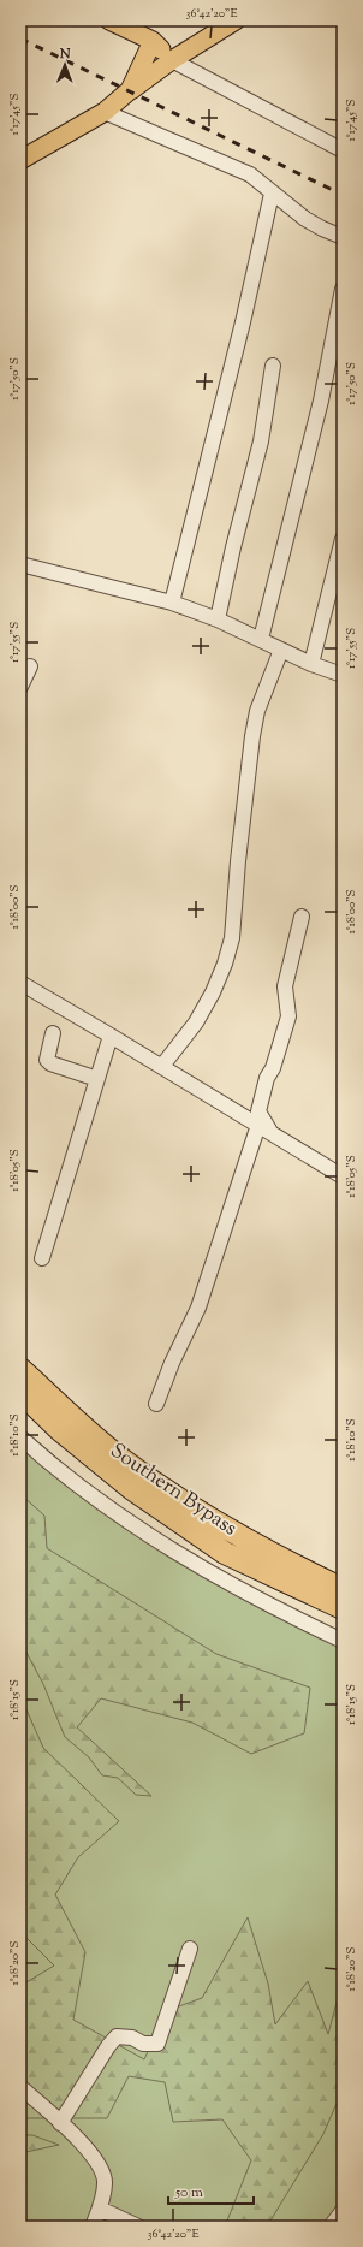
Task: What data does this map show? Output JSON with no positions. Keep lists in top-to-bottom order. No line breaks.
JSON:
{"streets":{"highway":["Southern Bypass"]},"scale_bar":"50 m","north":"top","coordinates":["36°42'20\"E","1°17'45\"S","1°17'50\"S","1°17'55\"S","1°18'00\"S","1°18'05\"S","1°18'10\"S","1°18'15\"S","1°18'20\"S"]}
